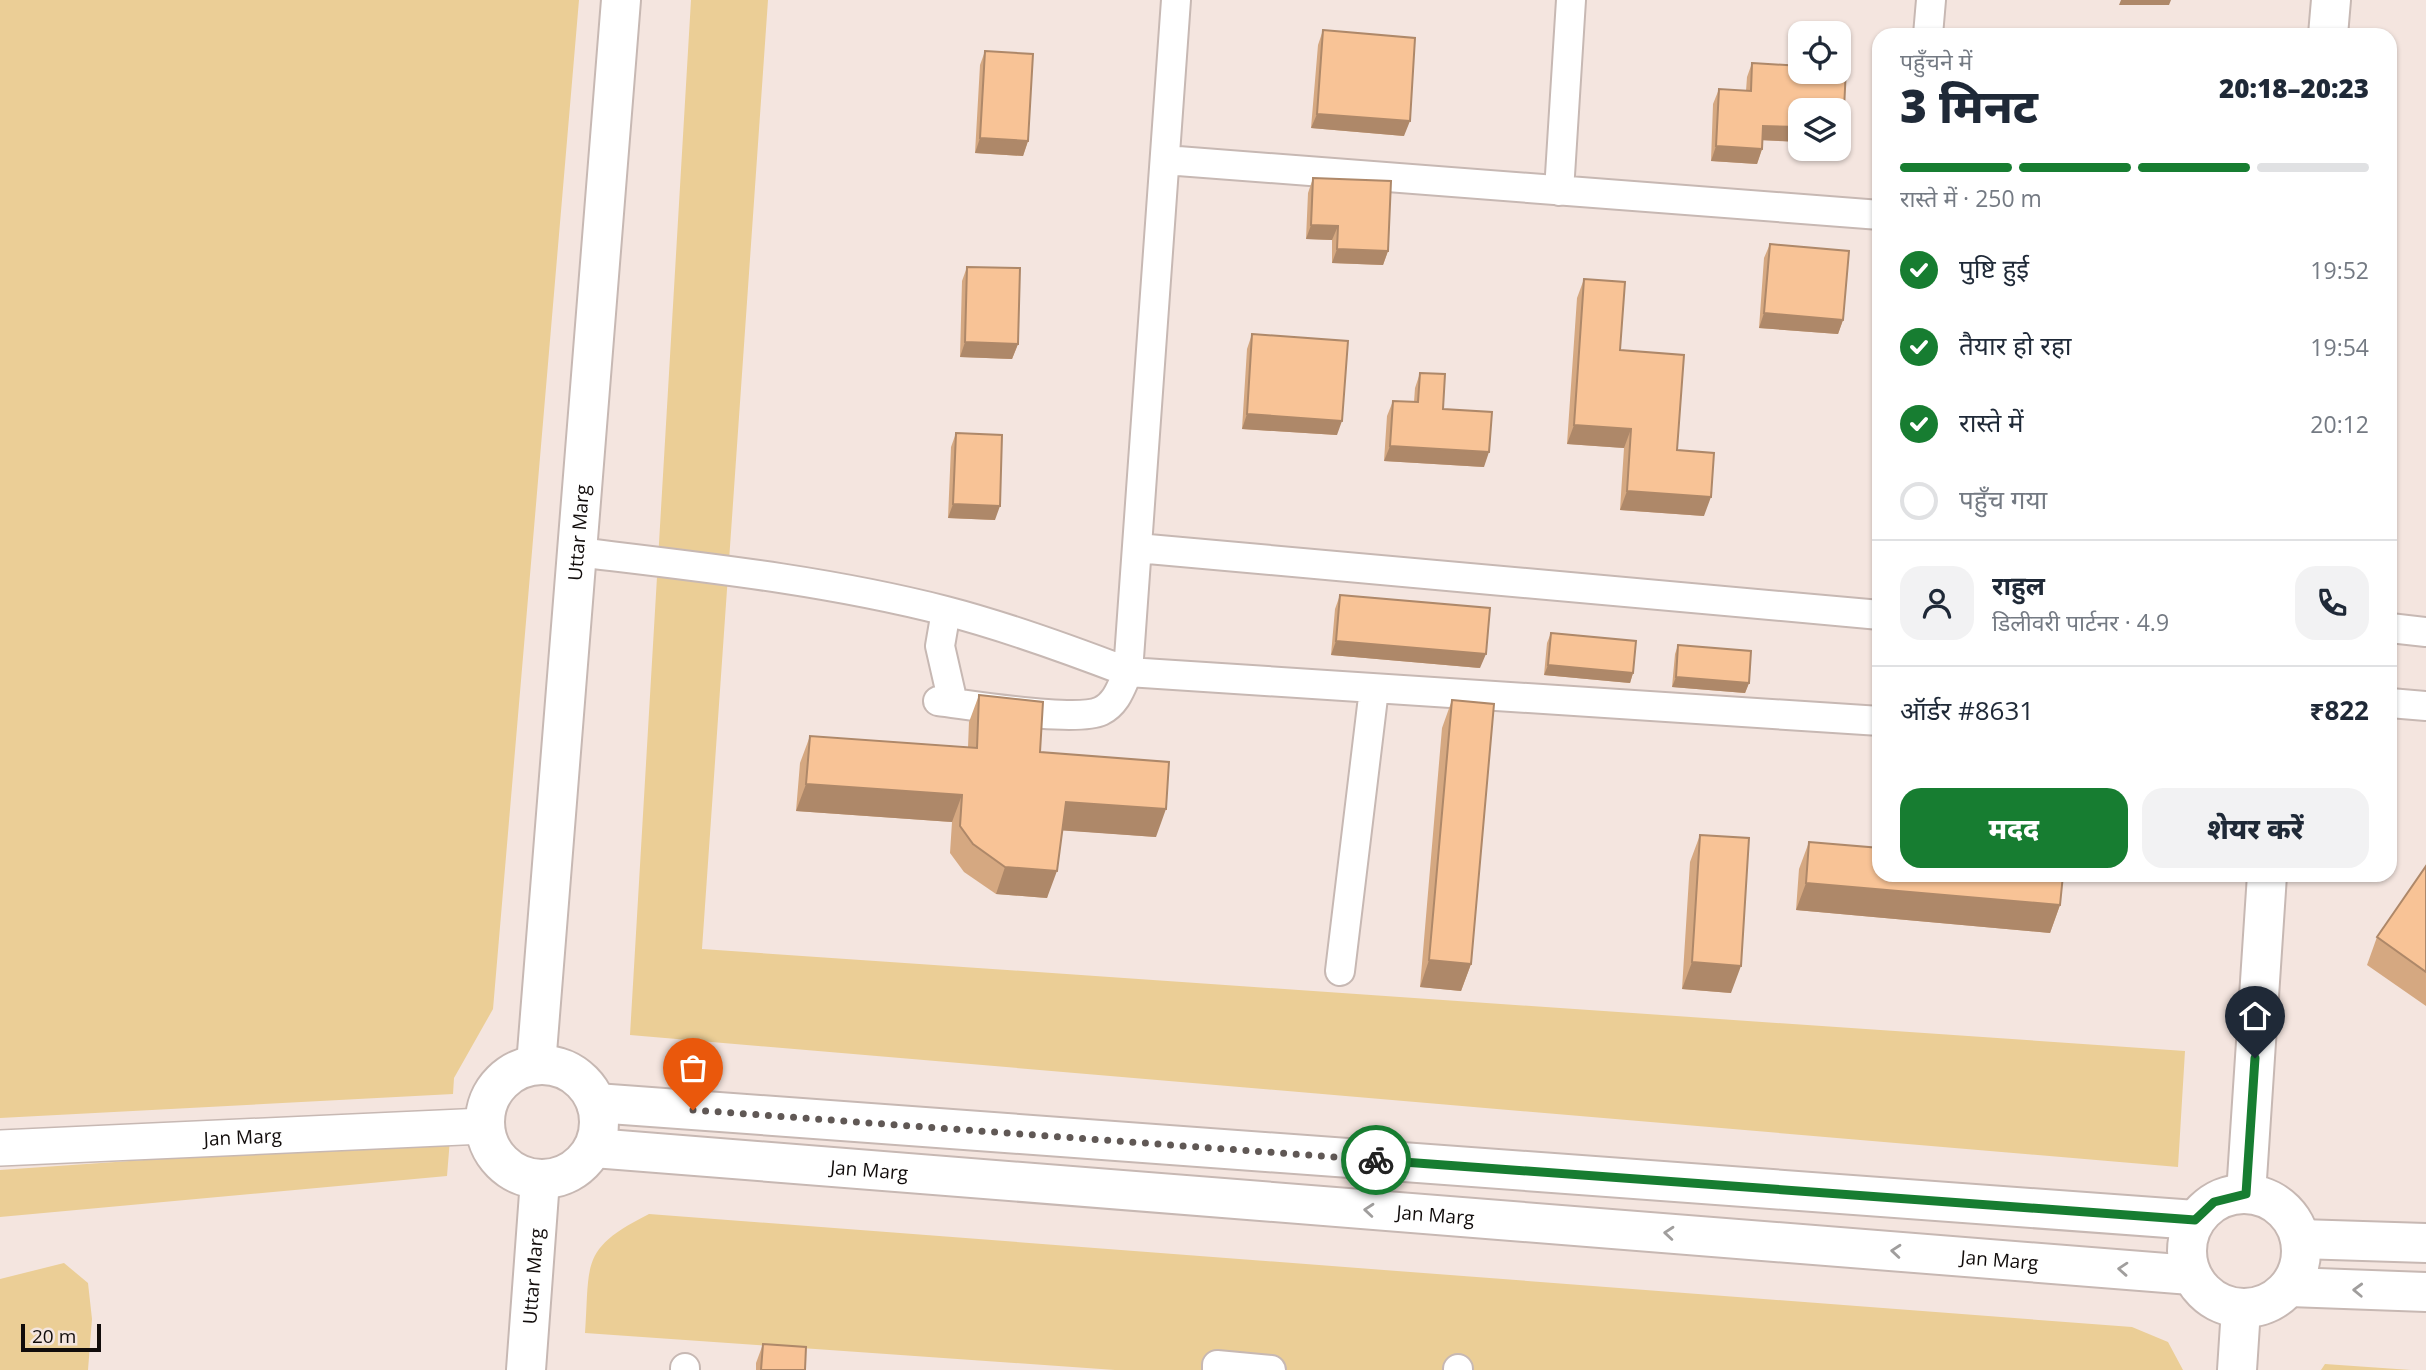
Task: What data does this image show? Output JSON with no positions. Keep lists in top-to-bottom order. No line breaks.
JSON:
{"streets":{"main road":["Uttar Marg","Jan Marg"]},"crossings":[["Uttar Marg","Jan Marg"]],"one_way":["Jan Marg"],"scale_bar":"20 m","page":{"heading":["3 मिनट","पहुँचने में","20:18–20:23"],"panel":["राहुल","डिलीवरी पार्टनर · 4.9","ऑर्डर #8631","₹822"],"bar":"रास्ते में · 250 m","list":[["पुष्टि हुई","19:52"],["तैयार हो रहा","19:54"],["रास्ते में","20:12"],"पहुँच गया"],"buttons":["मदद","शेयर करें"],"scale":"20 m"}}
